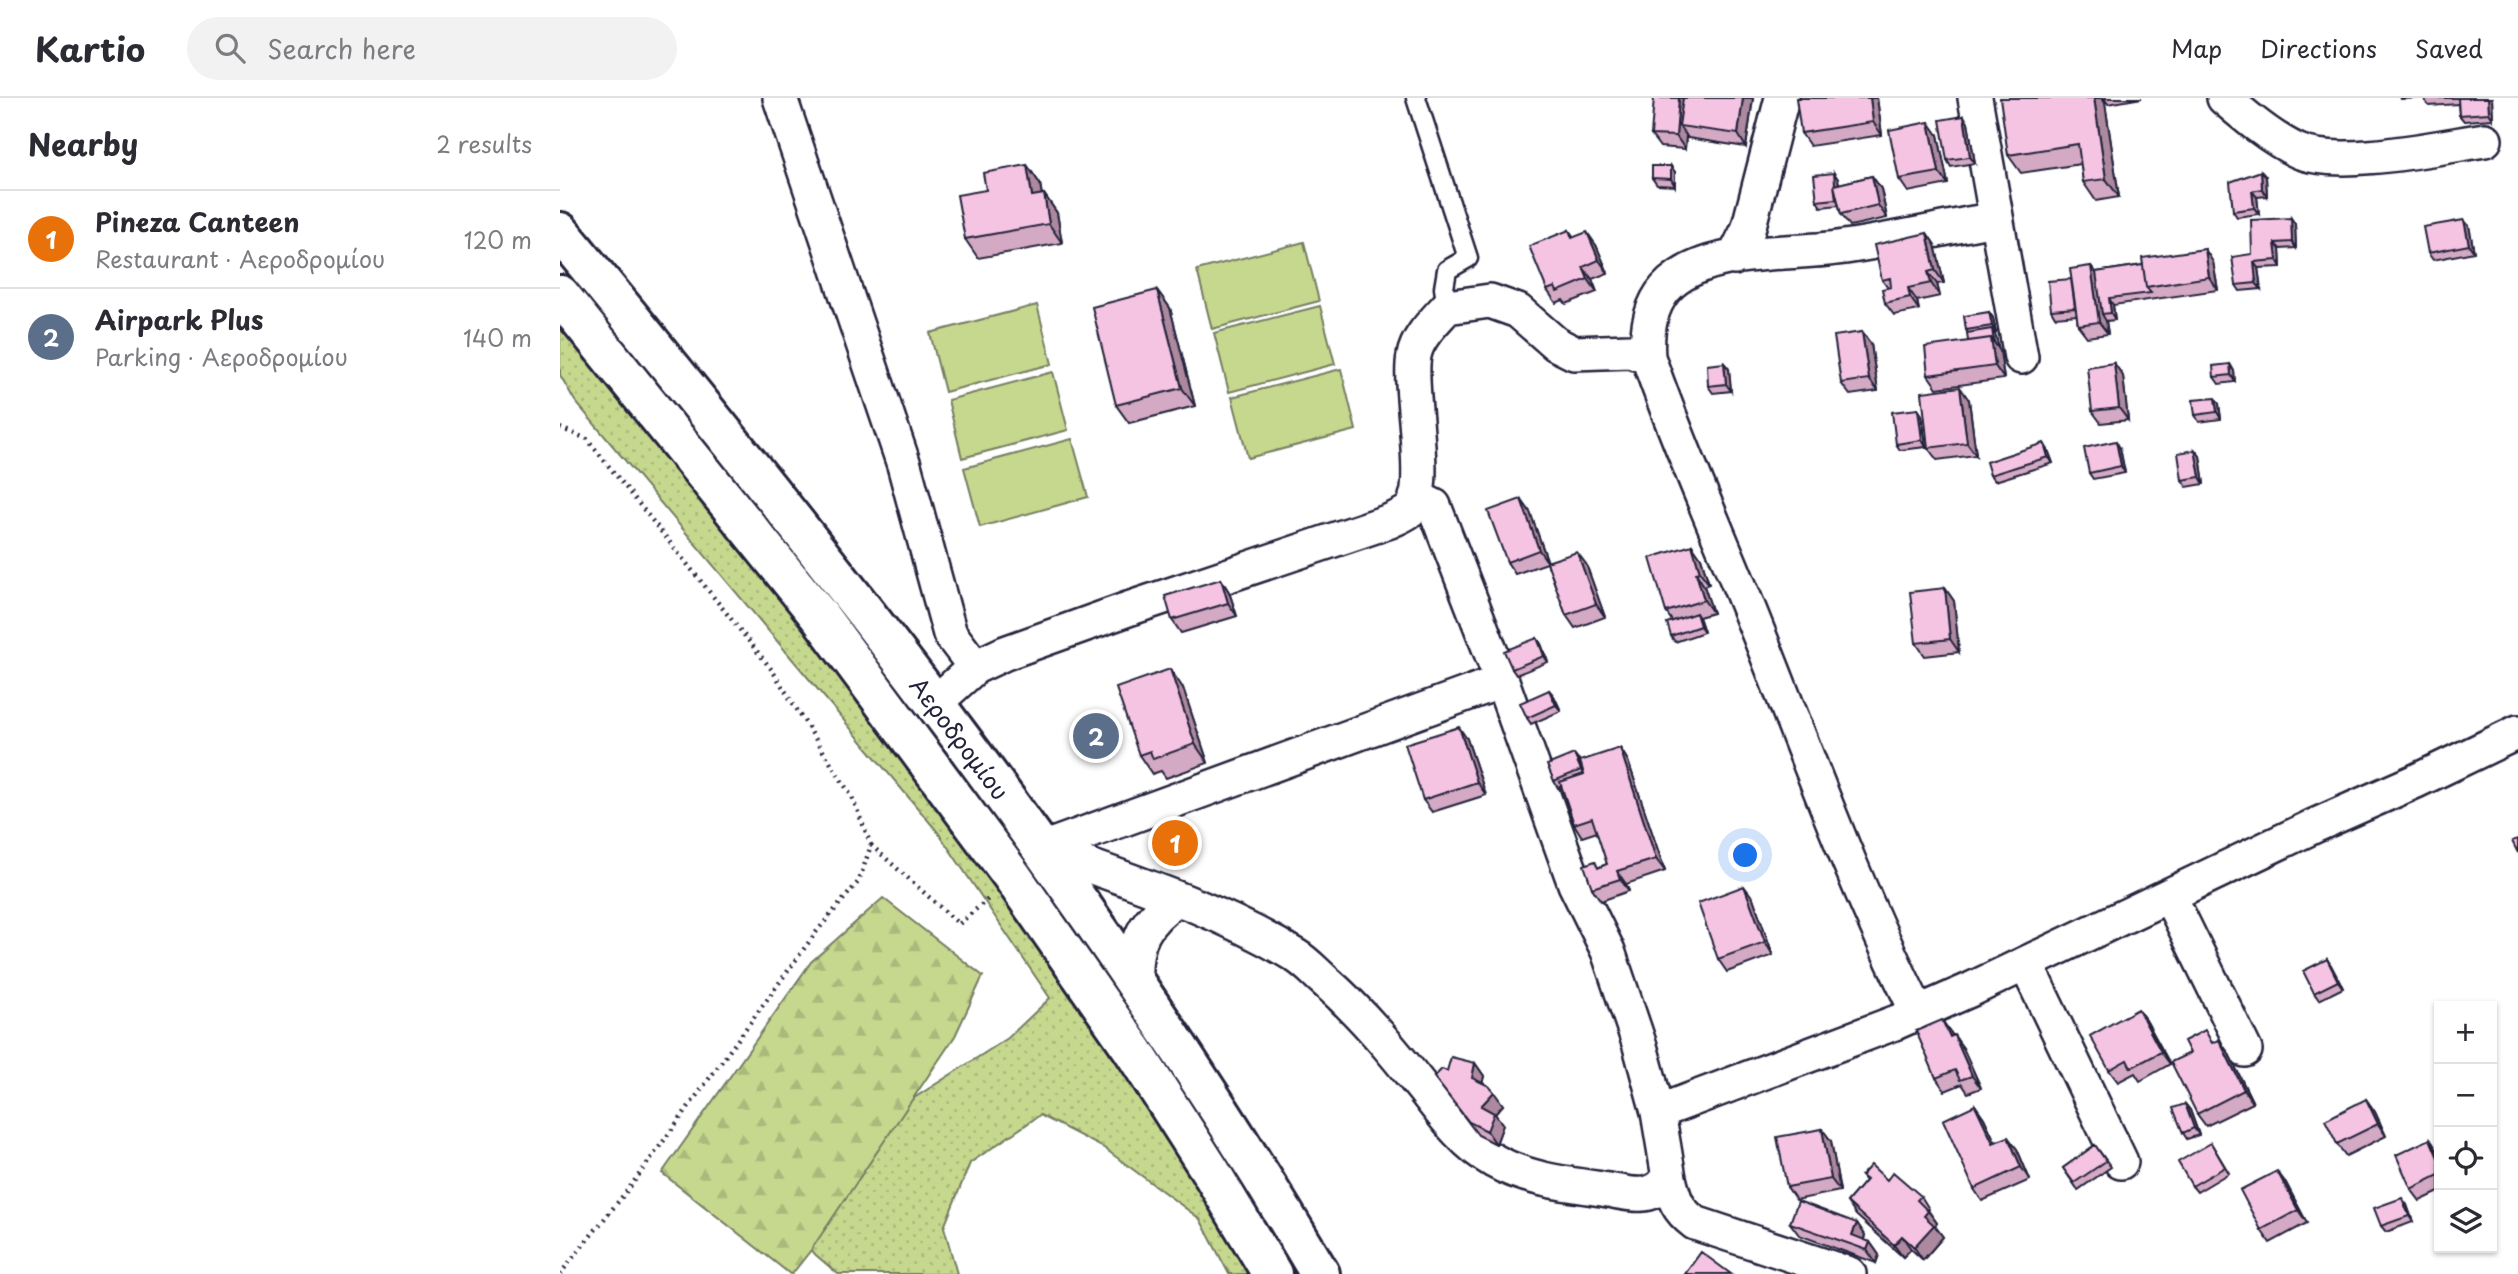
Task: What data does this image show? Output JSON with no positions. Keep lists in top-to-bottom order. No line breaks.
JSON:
{"streets":{"main road":["Αεροδρομίου"]},"page":{"header":"Kartio","search":"Search here","nav":["Map","Directions","Saved"],"heading":["Nearby","2 results"],"list":[{"mark":"1","name":"Pineza Canteen","note":"Restaurant · Αεροδρομίου","value":"120 m"},{"mark":"2","name":"Airpark Plus","note":"Parking · Αεροδρομίου","value":"140 m"}],"pins":["2","1"],"map_buttons":["+","−"]}}
